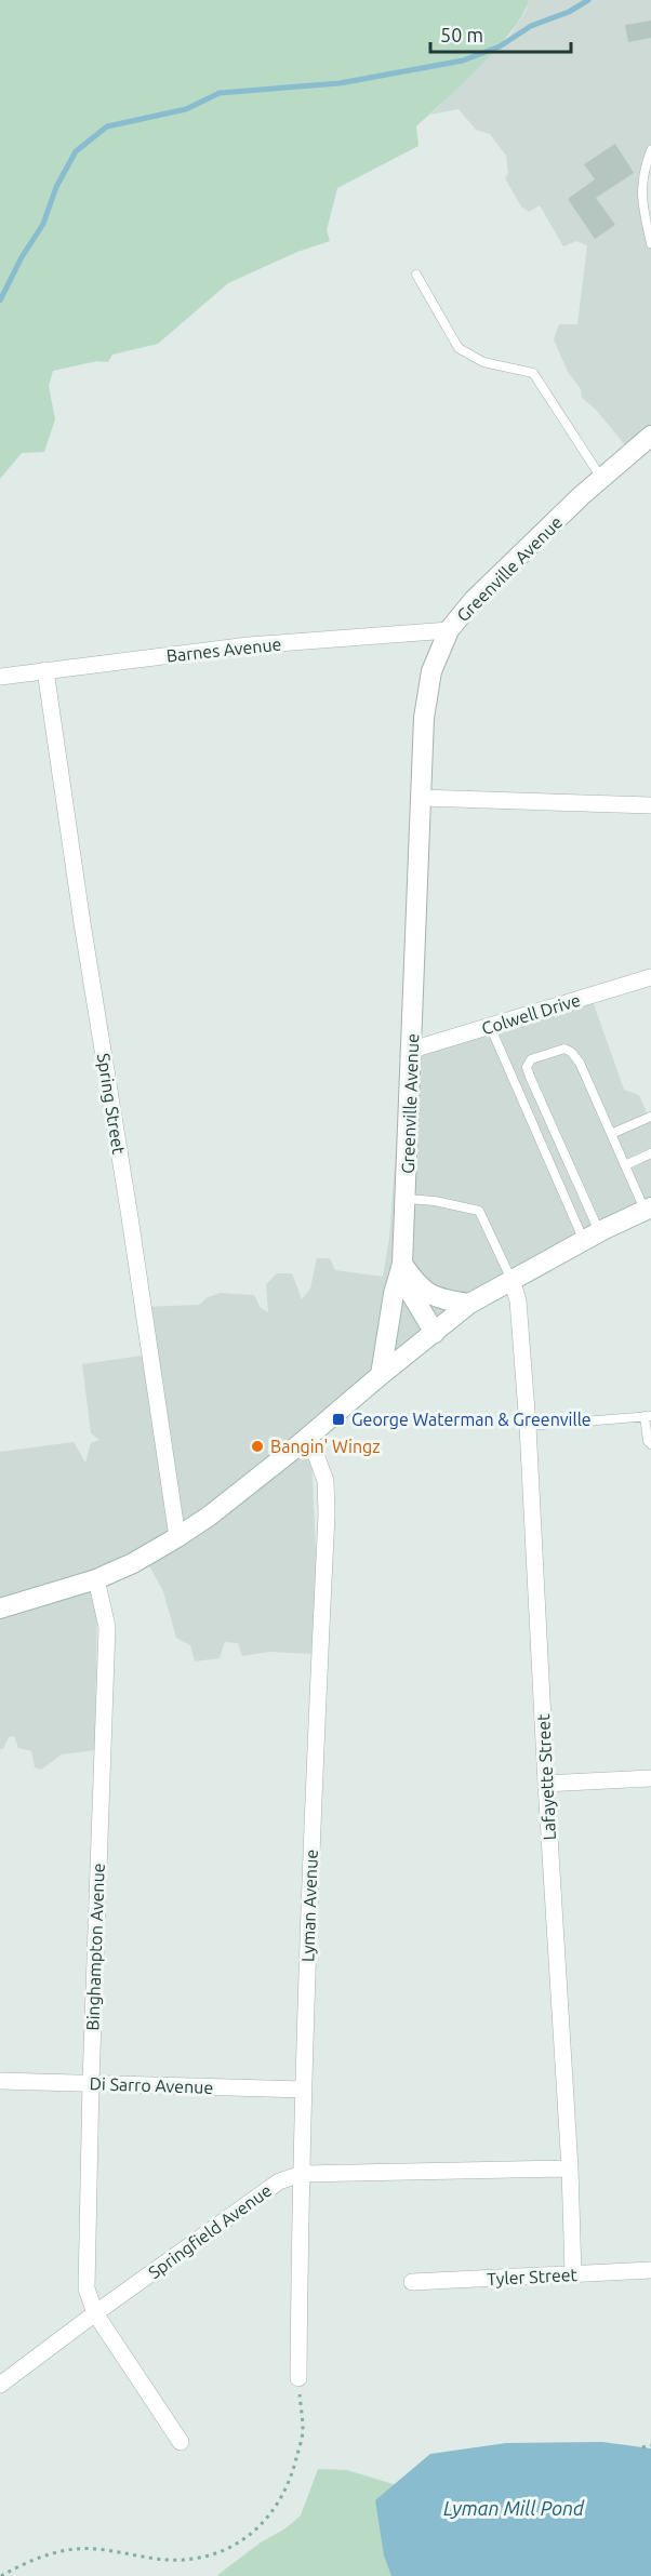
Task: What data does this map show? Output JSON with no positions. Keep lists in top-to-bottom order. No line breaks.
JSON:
{"streets":{"main road":["Greenville Avenue"],"street":["Barnes Avenue","Colwell Drive","Spring Street","Lafayette Street","Lyman Avenue","Binghampton Avenue","Di Sarro Avenue","Springfield Avenue","Tyler Street"]},"crossings":[["Greenville Avenue","Barnes Avenue"],["Greenville Avenue","Colwell Drive"],["Barnes Avenue","Spring Street"],["Lafayette Street","Springfield Avenue"],["Lafayette Street","Tyler Street"],["Lyman Avenue","Di Sarro Avenue"],["Lyman Avenue","Springfield Avenue"],["Binghampton Avenue","Di Sarro Avenue"],["Binghampton Avenue","Springfield Avenue"]],"water":["Lyman Mill Pond"],"places":{"transit":["George Waterman & Greenville"],"other":["Bangin' Wingz"]},"scale_bar":"50 m"}
